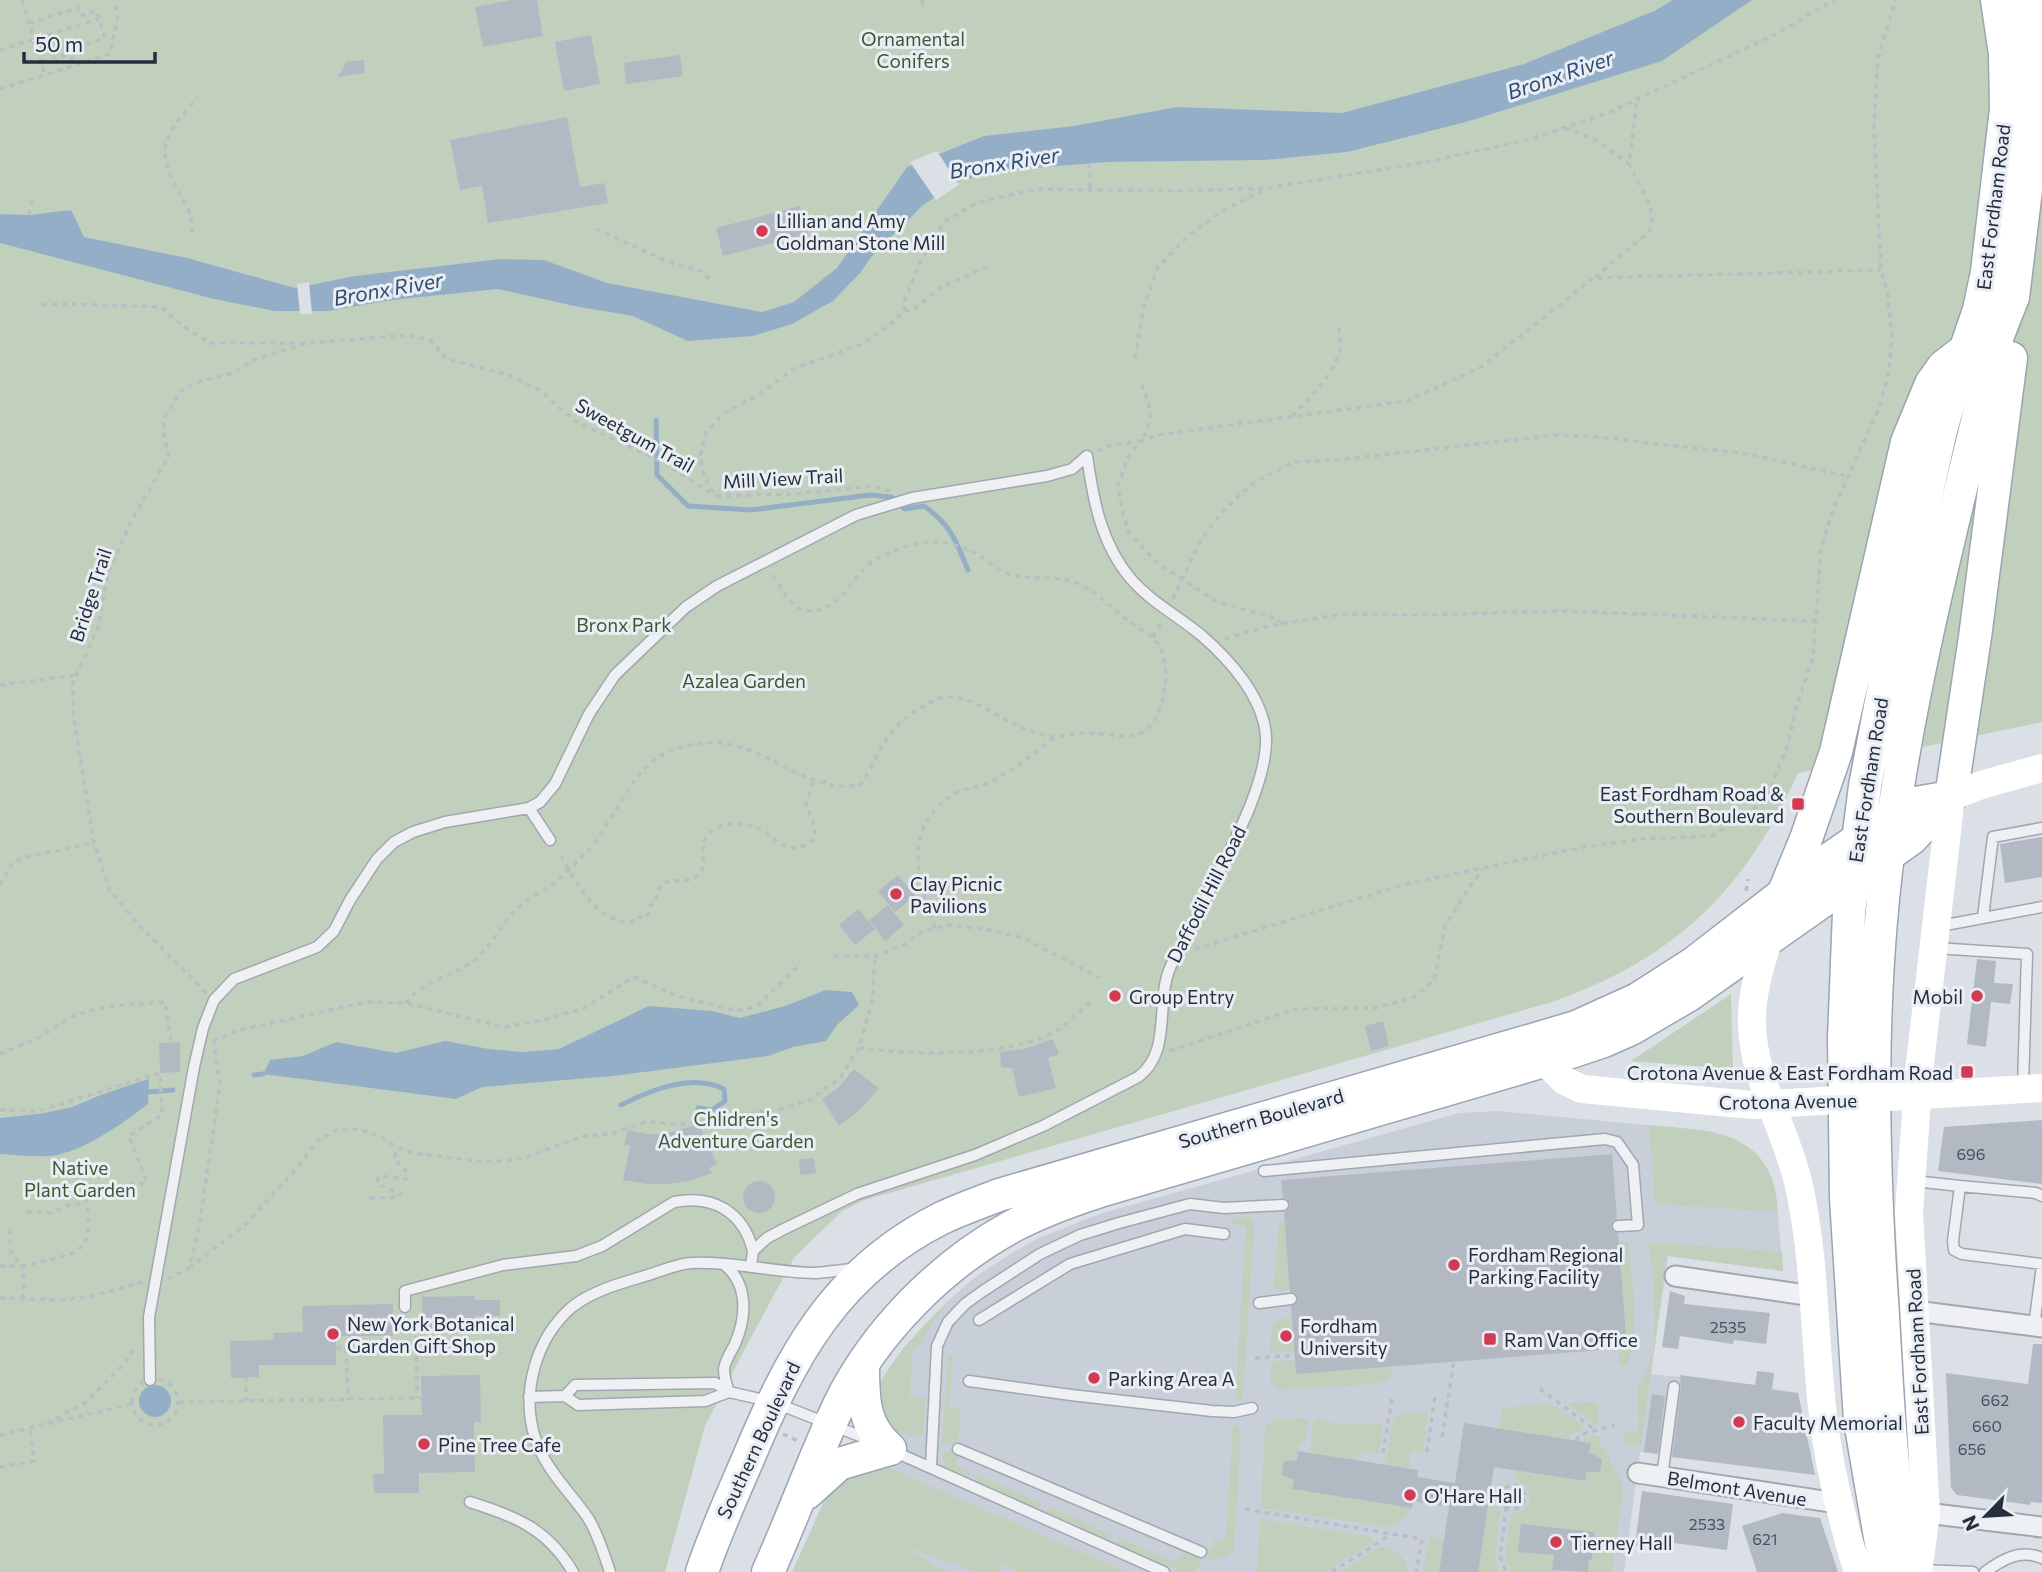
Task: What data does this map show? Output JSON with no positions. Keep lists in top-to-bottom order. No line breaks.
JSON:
{"streets":{"main road":["East Fordham Road","Southern Boulevard"],"street":["Crotona Avenue","Belmont Avenue"],"lane":["Daffodil Hill Road"],"path":["Sweetgum Trail","Mill View Trail","Bridge Trail"]},"crossings":[["East Fordham Road","Crotona Avenue"],["East Fordham Road","Southern Boulevard"],["Sweetgum Trail","Mill View Trail"],["Sweetgum Trail","Bridge Trail"],["Crotona Avenue","Southern Boulevard"]],"water":["Bronx River"],"parks":["Ornamental Conifers","Bronx Park","Azalea Garden","Chlidren's Adventure Garden","Native Plant Garden"],"places":{"other":["Lillian and Amy Goldman Stone Mill","Clay Picnic Pavilions","Group Entry","Mobil","Fordham Regional Parking Facility","New York Botanical Garden Gift Shop","Fordham University","Parking Area A","Faculty Memorial","Pine Tree Cafe","O'Hare Hall","Tierney Hall"],"transit":["East Fordham Road & Southern Boulevard","Crotona Avenue & East Fordham Road","Ram Van Office"]},"house_numbers":["696","2535","662","660","656","2533","621"],"scale_bar":"50 m","north":"bottom left"}
